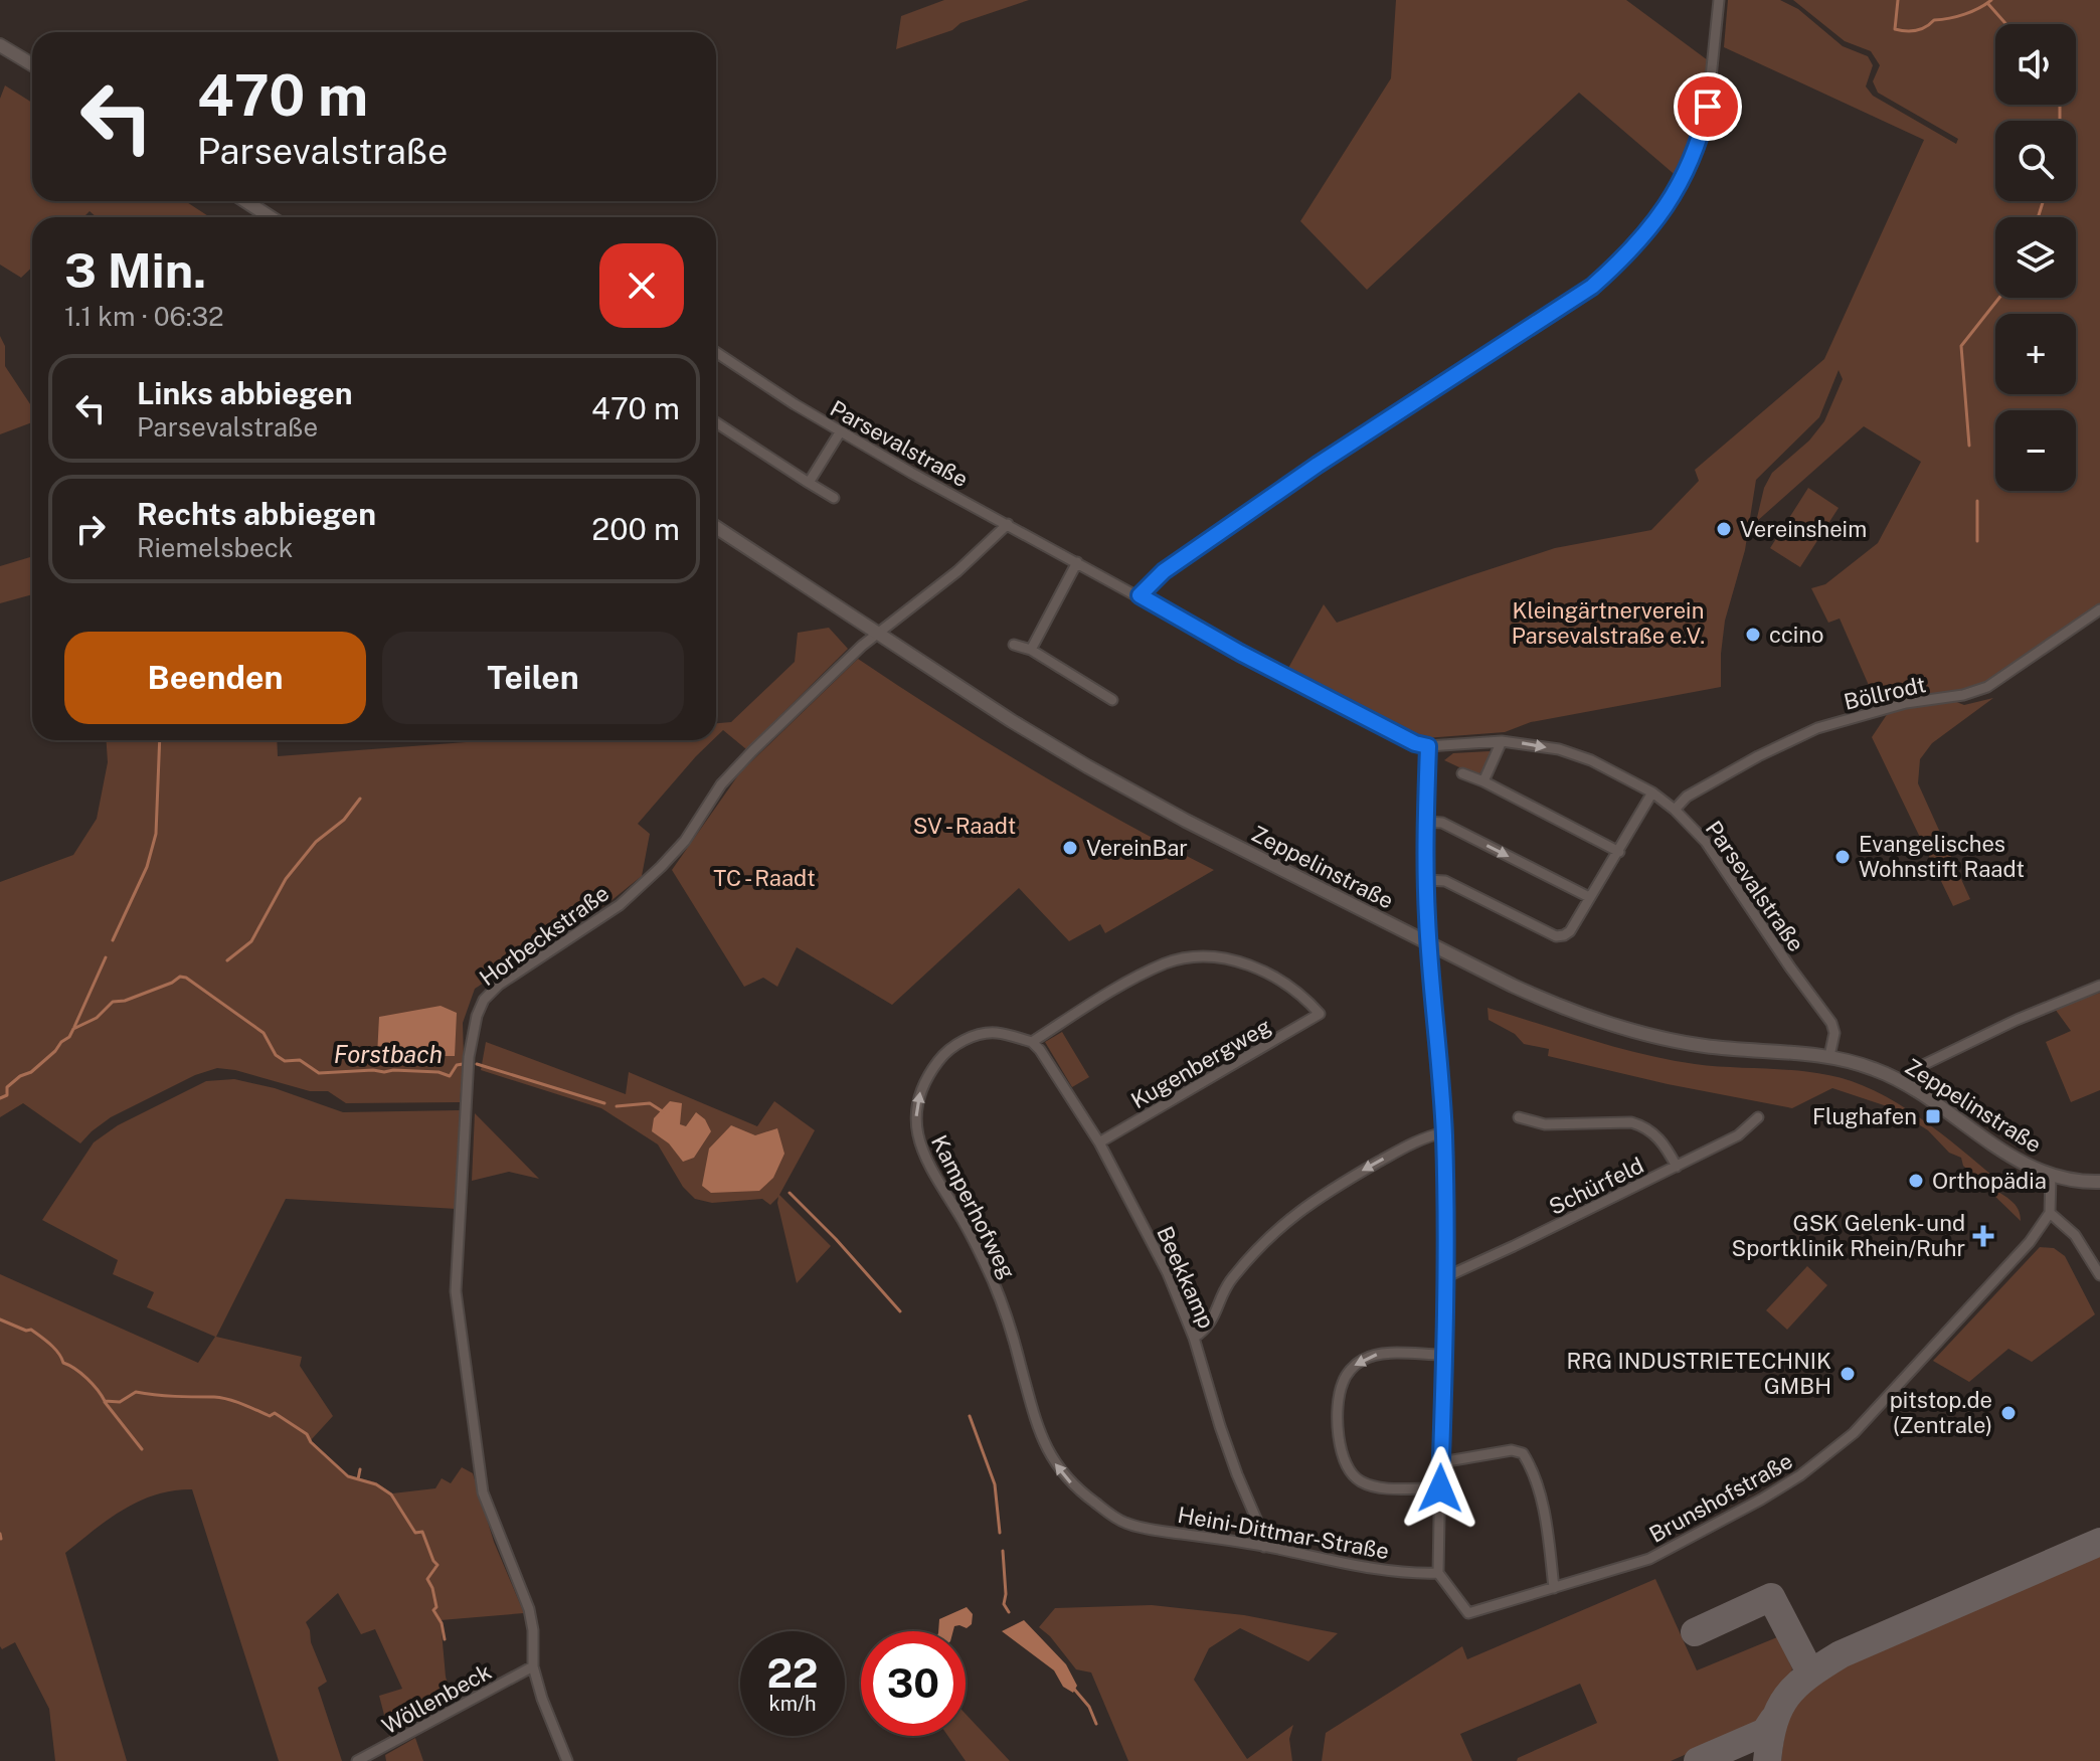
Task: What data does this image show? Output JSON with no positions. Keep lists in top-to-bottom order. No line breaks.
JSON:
{"streets":{"main road":["Zeppelinstraße"],"street":["Parsevalstraße","Böllrodt","Horbeckstraße","Kugenbergweg","Schürfeld","Kamperhofweg","Beekkamp","Brunshofstraße","Heini-Dittmar-Straße","Wöllenbeck"]},"crossings":[["Parsevalstraße","Böllrodt"],["Parsevalstraße","Zeppelinstraße"],["Parsevalstraße","Horbeckstraße"],["Zeppelinstraße","Horbeckstraße"],["Horbeckstraße","Wöllenbeck"],["Kugenbergweg","Kamperhofweg"],["Kugenbergweg","Beekkamp"],["Kamperhofweg","Beekkamp"],["Kamperhofweg","Heini-Dittmar-Straße"],["Beekkamp","Heini-Dittmar-Straße"],["Brunshofstraße","Heini-Dittmar-Straße"]],"water":["Forstbach"],"parks":["Kleingärtnerverein Parsevalstraße e.V.","SV - Raadt","TC - Raadt"],"places":{"other":["Vereinsheim","ccino","VereinBar","Evangelisches Wohnstift Raadt","Orthopädia","RRG INDUSTRIETECHNIK GMBH","pitstop.de (Zentrale)"],"transit":["Flughafen"],"health":["GSK Gelenk- und Sportklinik Rhein/Ruhr"]},"page":{"map_buttons":["+","−"],"turn":["470 m","Parsevalstraße"],"heading":["3 Min.","1.1 km · 06:32"],"list":[{"name":"Links abbiegen","note":"Parsevalstraße","value":"470 m"},{"name":"Rechts abbiegen","note":"Riemelsbeck","value":"200 m"}],"buttons":["Beenden","Teilen"],"speed":"22 km/h","limit":"30"}}
